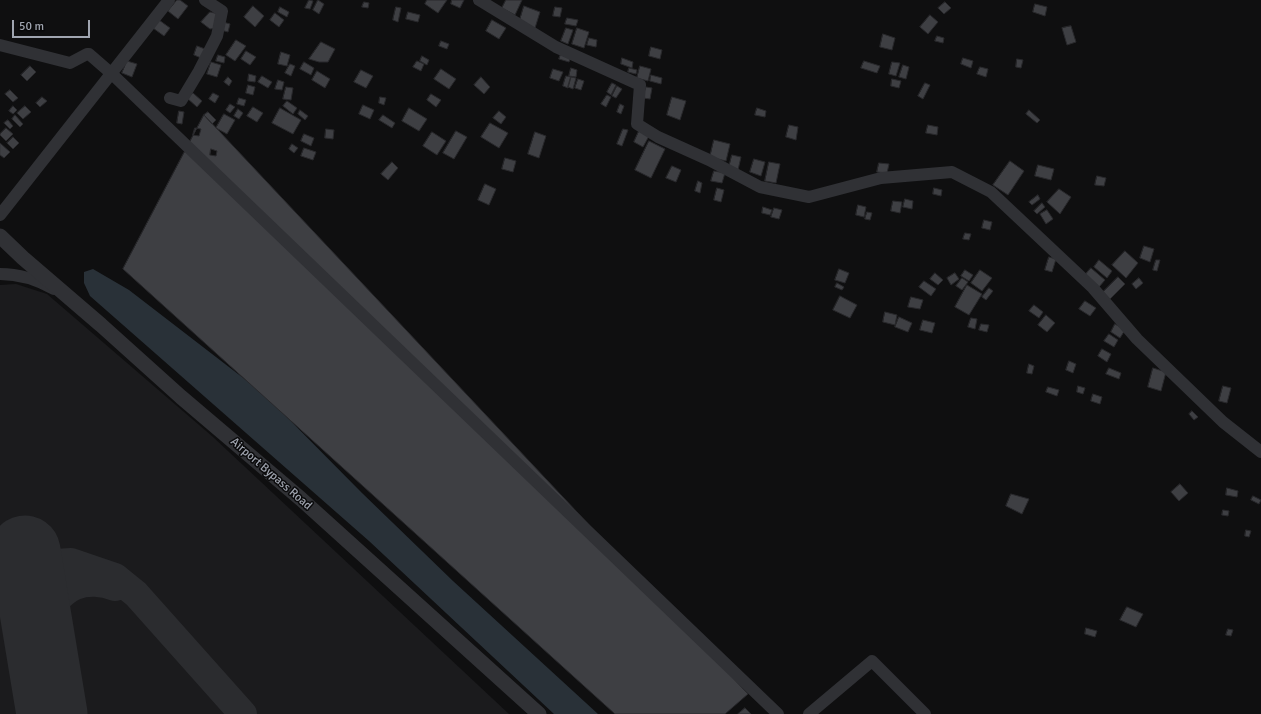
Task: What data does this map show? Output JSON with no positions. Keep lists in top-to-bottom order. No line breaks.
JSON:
{"streets":{"street":["Airport Bypass Road"]},"scale_bar":"50 m"}
